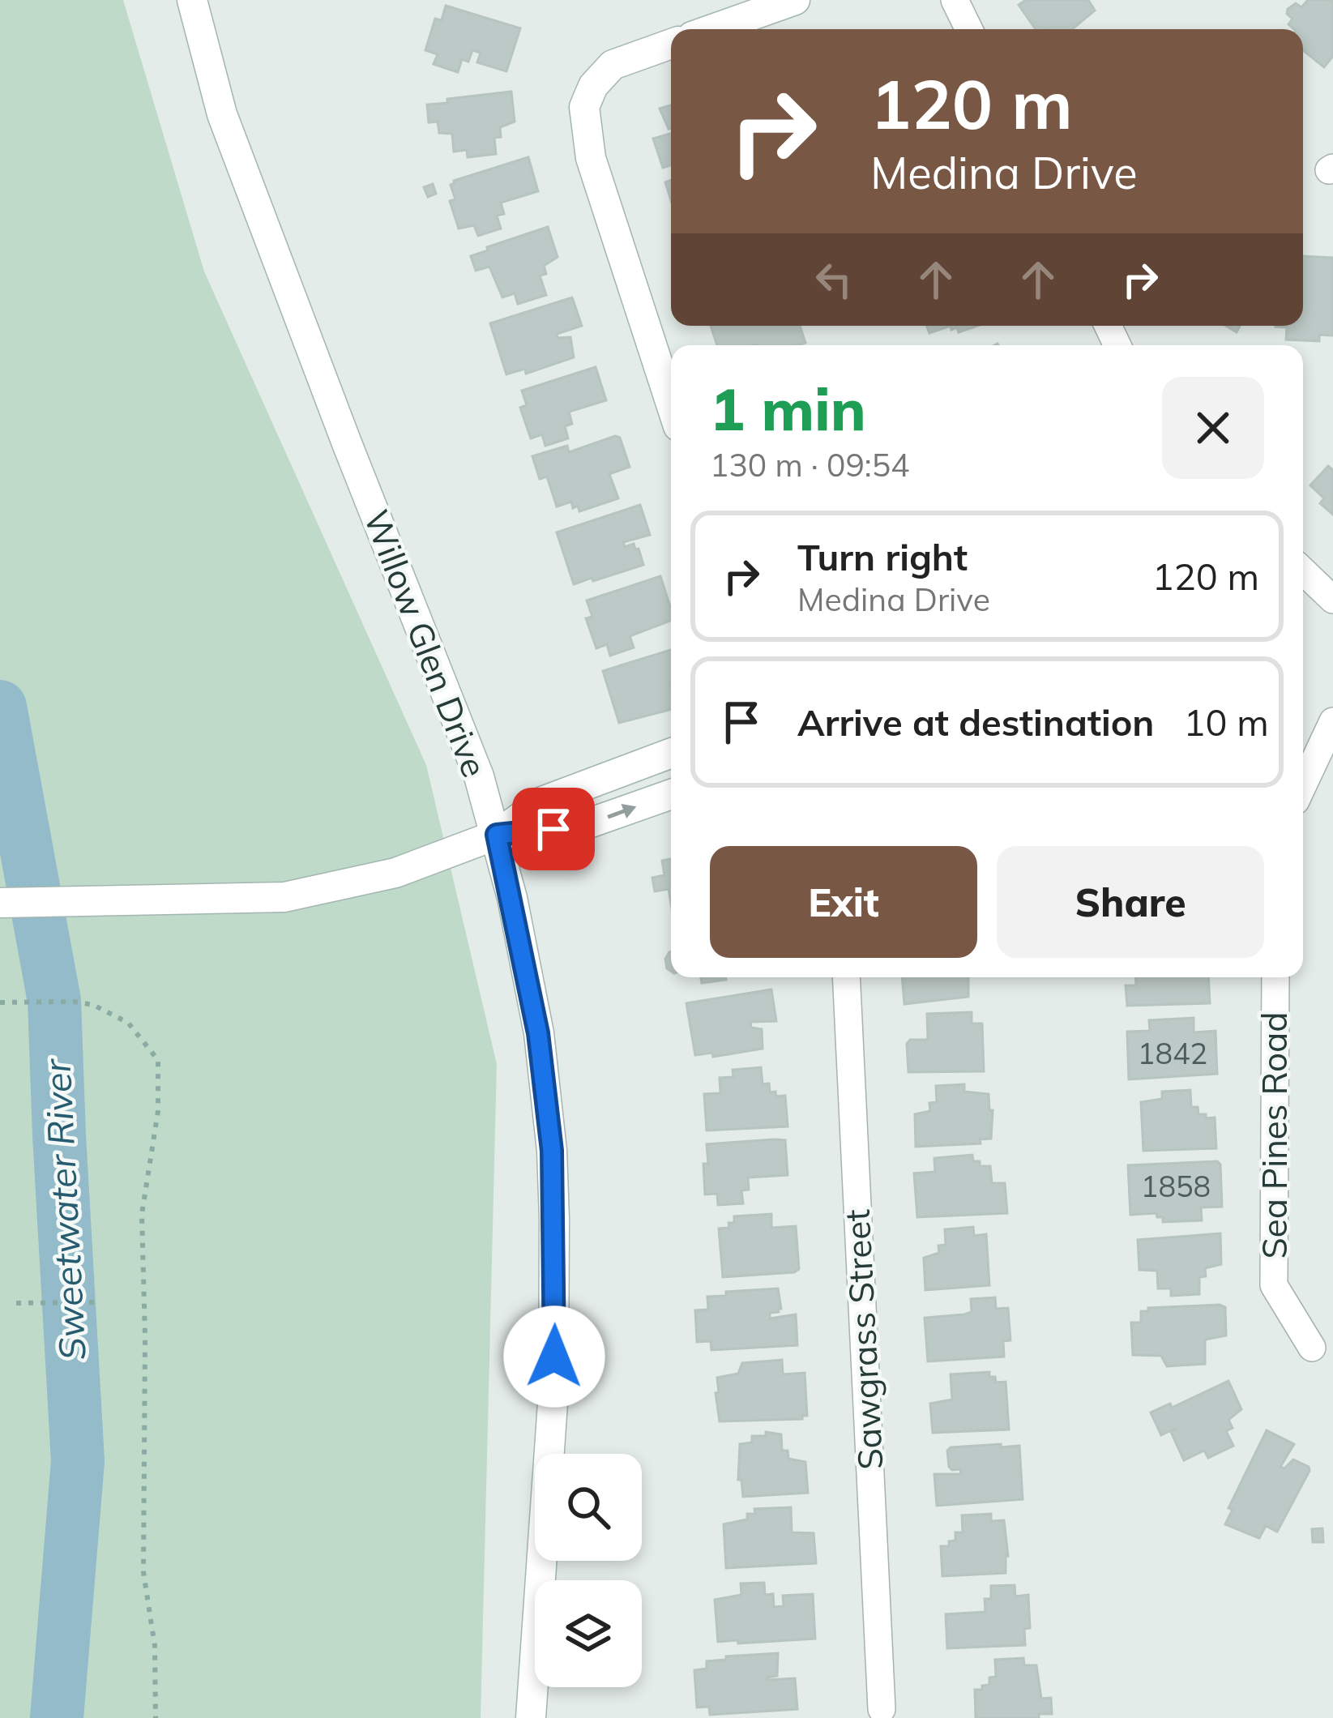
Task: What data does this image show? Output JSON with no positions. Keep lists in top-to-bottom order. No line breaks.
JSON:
{"streets":{"main road":["Willow Glen Drive"],"street":["Sea Pines Road","Sawgrass Street"]},"water":["Sweetwater River"],"house_numbers":["1842","1858"],"page":{"turn":["120 m","Medina Drive"],"heading":["1 min","130 m · 09:54"],"list":[{"name":"Turn right","note":"Medina Drive","value":"120 m"},{"name":"Arrive at destination","value":"10 m"}],"buttons":["Exit","Share"]}}
